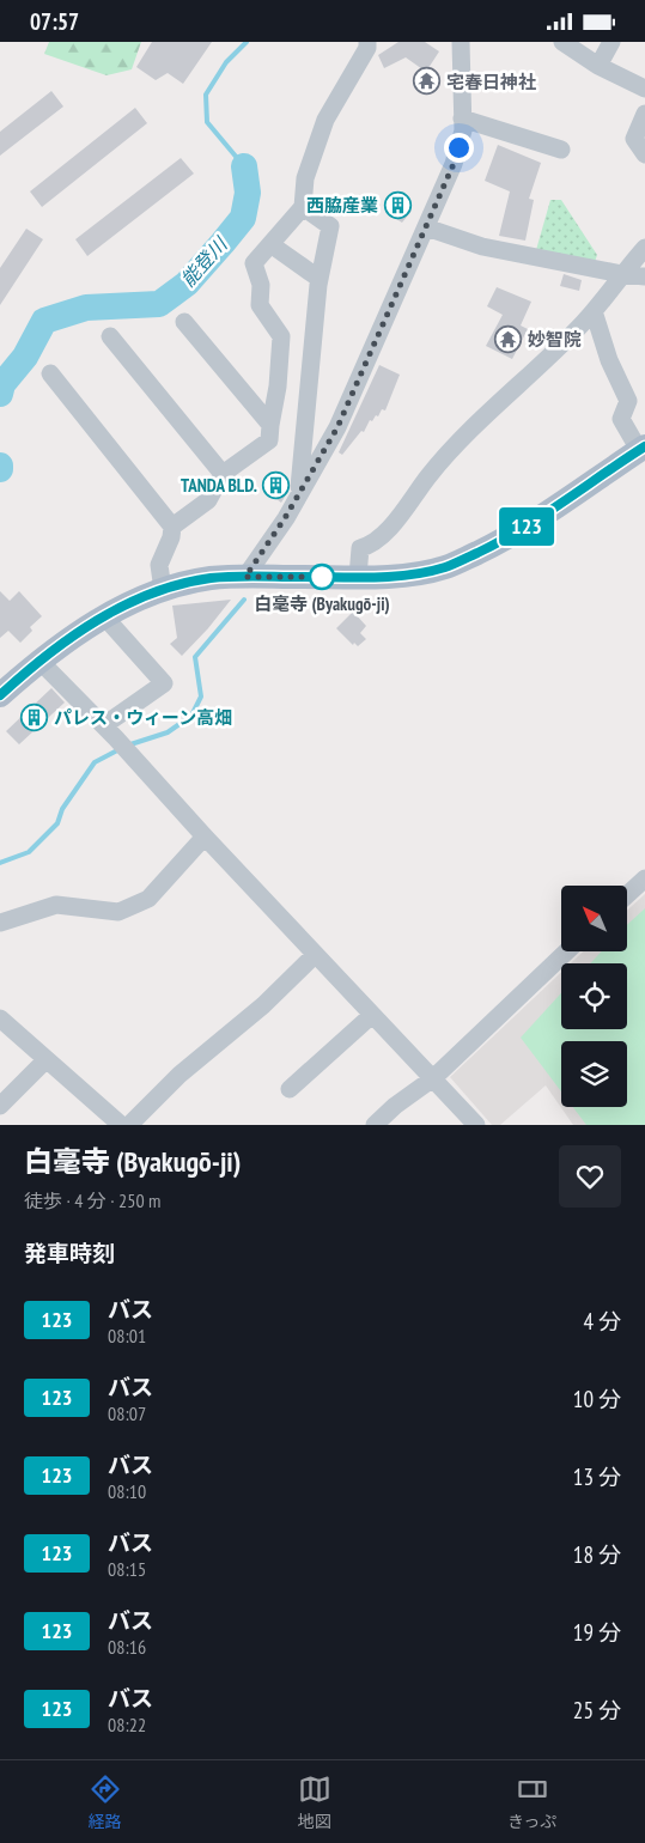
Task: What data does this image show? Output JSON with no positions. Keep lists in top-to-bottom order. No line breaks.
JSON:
{"water":["能登川"],"places":{"temple":["宅春日神社","妙智院"],"building":["西脇産業","TANDA BLD.","パレス・ウィーン高畑"],"other":["白毫寺 (Byakugō-ji)"]},"lines":["bus line 123"],"north":"top left","page":{"status":"07:57","on_map":"123","heading":[["白毫寺 (Byakugō-ji)","徒歩 · 4 分 · 250 m"],"発車時刻"],"list":[{"mark":"123","name":"バス","note":"08:01","value":"4 分"},{"mark":"123","name":"バス","note":"08:07","value":"10 分"},{"mark":"123","name":"バス","note":"08:10","value":"13 分"},{"mark":"123","name":"バス","note":"08:15","value":"18 分"},{"mark":"123","name":"バス","note":"08:16","value":"19 分"},{"mark":"123","name":"バス","note":"08:22","value":"25 分"}],"tabs":["経路","地図","きっぷ"]}}
